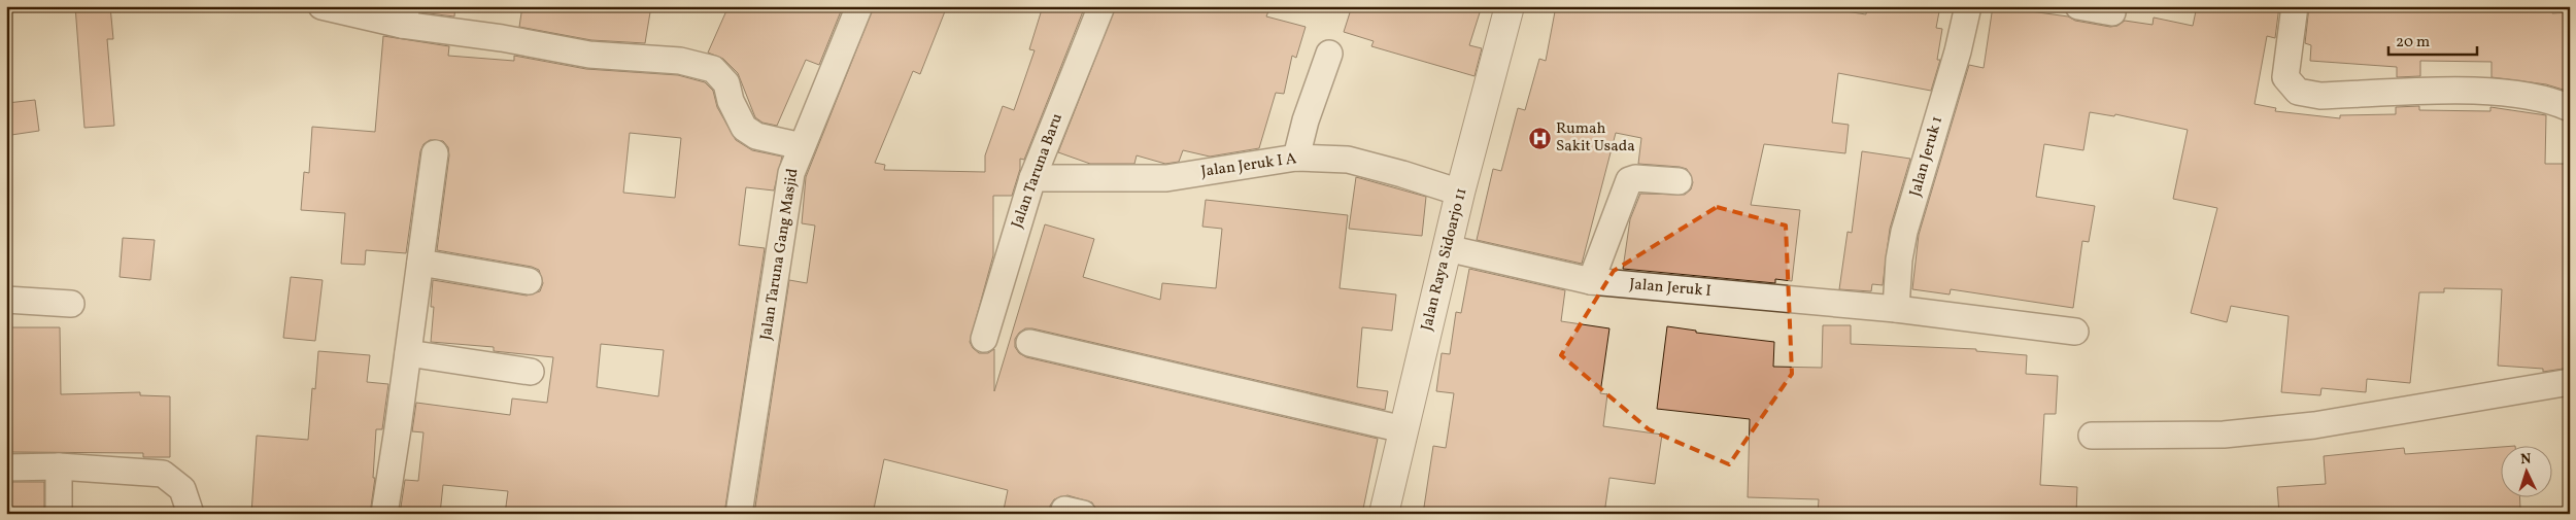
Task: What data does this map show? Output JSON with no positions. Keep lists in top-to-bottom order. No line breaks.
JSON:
{"streets":{"street":["Jalan Jeruk 1","Jalan Jeruk I A","Jalan Taruna Baru","Jalan Taruna Gang Masjid","Jalan Raya Sidoarjo 11","Jalan Jeruk I"]},"crossings":[["Jalan Jeruk 1","Jalan Jeruk I"],["Jalan Jeruk I A","Jalan Taruna Baru"],["Jalan Jeruk I A","Jalan Raya Sidoarjo 11"],["Jalan Raya Sidoarjo 11","Jalan Jeruk I"]],"places":{"hospital":["Rumah Sakit Usada"]},"scale_bar":"20 m","north":"top"}
